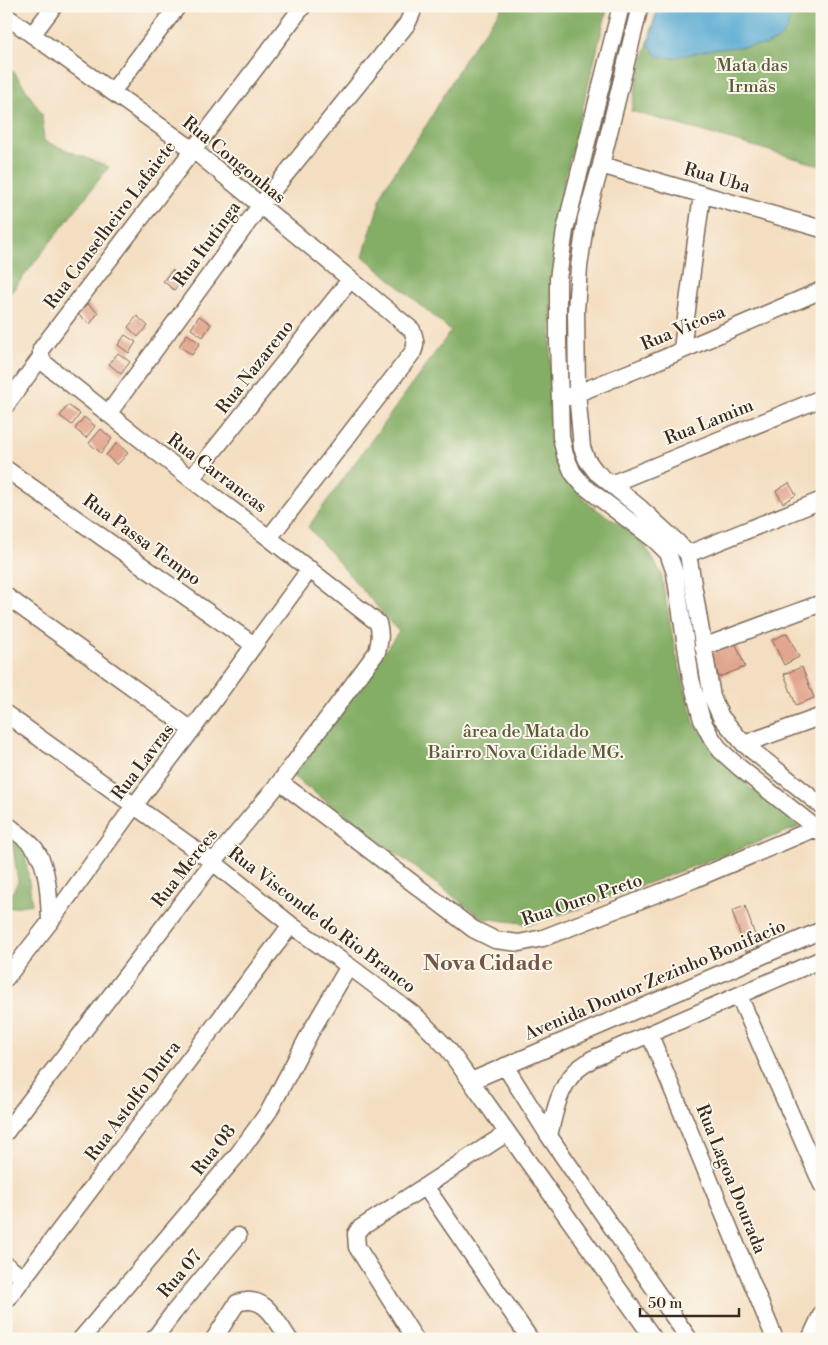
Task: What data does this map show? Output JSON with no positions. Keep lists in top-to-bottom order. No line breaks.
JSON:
{"streets":{"street":["Rua Congonhas","Rua Uba","Rua Conselheiro Lafaiete","Rua Itutinga","Rua Vicosa","Rua Nazareno","Rua Lamim","Rua Carrancas","Rua Passa Tempo","Rua Lavras","Rua Merces","Rua Ouro Preto","Rua Visconde do Rio Branco","Avenida Doutor Zezinho Bonifacio","Rua Astolfo Dutra","Rua 08","Rua Lagoa Dourada","Rua 07"]},"crossings":[["Rua Congonhas","Rua Conselheiro Lafaiete"],["Rua Congonhas","Rua Itutinga"],["Rua Congonhas","Rua Nazareno"],["Rua Congonhas","Rua Carrancas"],["Rua Conselheiro Lafaiete","Rua Carrancas"],["Rua Itutinga","Rua Carrancas"],["Rua Nazareno","Rua Carrancas"],["Rua Carrancas","Rua Lavras"],["Rua Carrancas","Rua Merces"],["Rua Passa Tempo","Rua Lavras"],["Rua Lavras","Rua Visconde do Rio Branco"],["Rua Merces","Rua Ouro Preto"],["Rua Merces","Rua Visconde do Rio Branco"],["Rua Visconde do Rio Branco","Avenida Doutor Zezinho Bonifacio"],["Rua Visconde do Rio Branco","Rua Astolfo Dutra"],["Rua Visconde do Rio Branco","Rua 08"]],"districts":["Nova Cidade"],"parks":["Mata das Irmãs","ârea de Mata do Bairro Nova Cidade MG."],"scale_bar":"50 m"}
